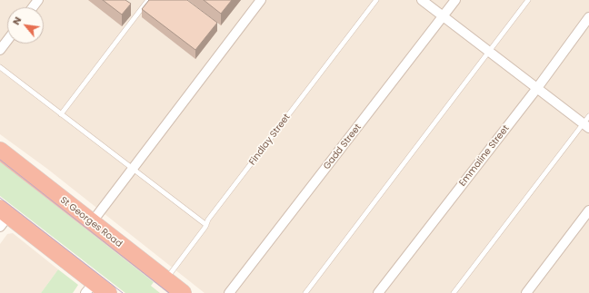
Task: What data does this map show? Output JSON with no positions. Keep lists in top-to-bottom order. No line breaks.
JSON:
{"streets":{"highway":["St Georges Road"],"street":["Gadd Street","Emmaline Street"],"lane":["Findlay Street"]},"crossings":[["Findlay Street","St Georges Road"]],"north":"top left"}
